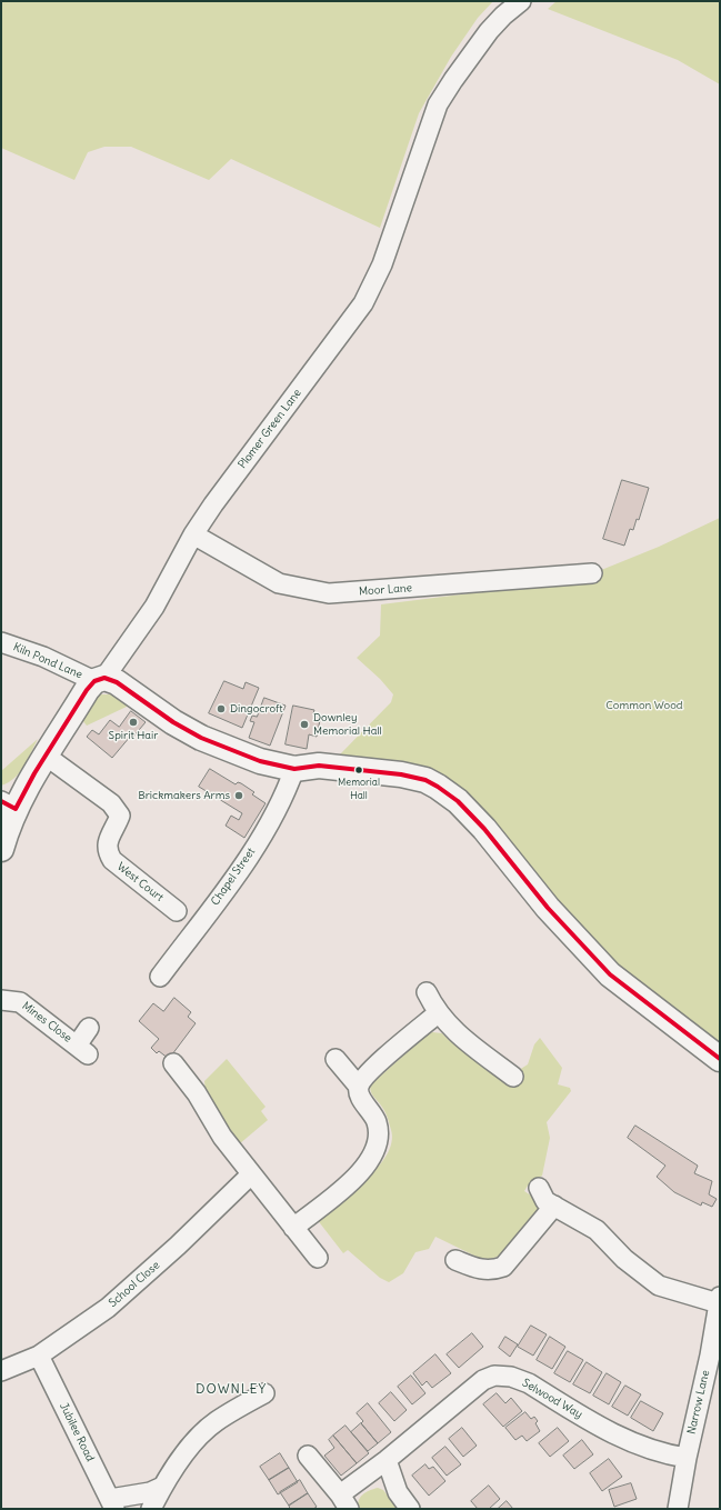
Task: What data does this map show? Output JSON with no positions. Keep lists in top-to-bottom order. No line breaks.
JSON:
{"streets":{"street":["Plomer Green Lane","Moor Lane","Kiln Pond Lane","Chapel Street","West Court","Mines Close","School Close","Selwood Way","Narrow Lane","Jubilee Road"]},"crossings":[["Plomer Green Lane","Moor Lane"],["Plomer Green Lane","Kiln Pond Lane"],["Plomer Green Lane","West Court"],["School Close","Jubilee Road"],["Selwood Way","Narrow Lane"]],"districts":["DOWNLEY"],"parks":["Common Wood"],"places":["Dingocroft","Spirit Hair","Downley Memorial Hall","Memorial Hall","Brickmakers Arms"]}
